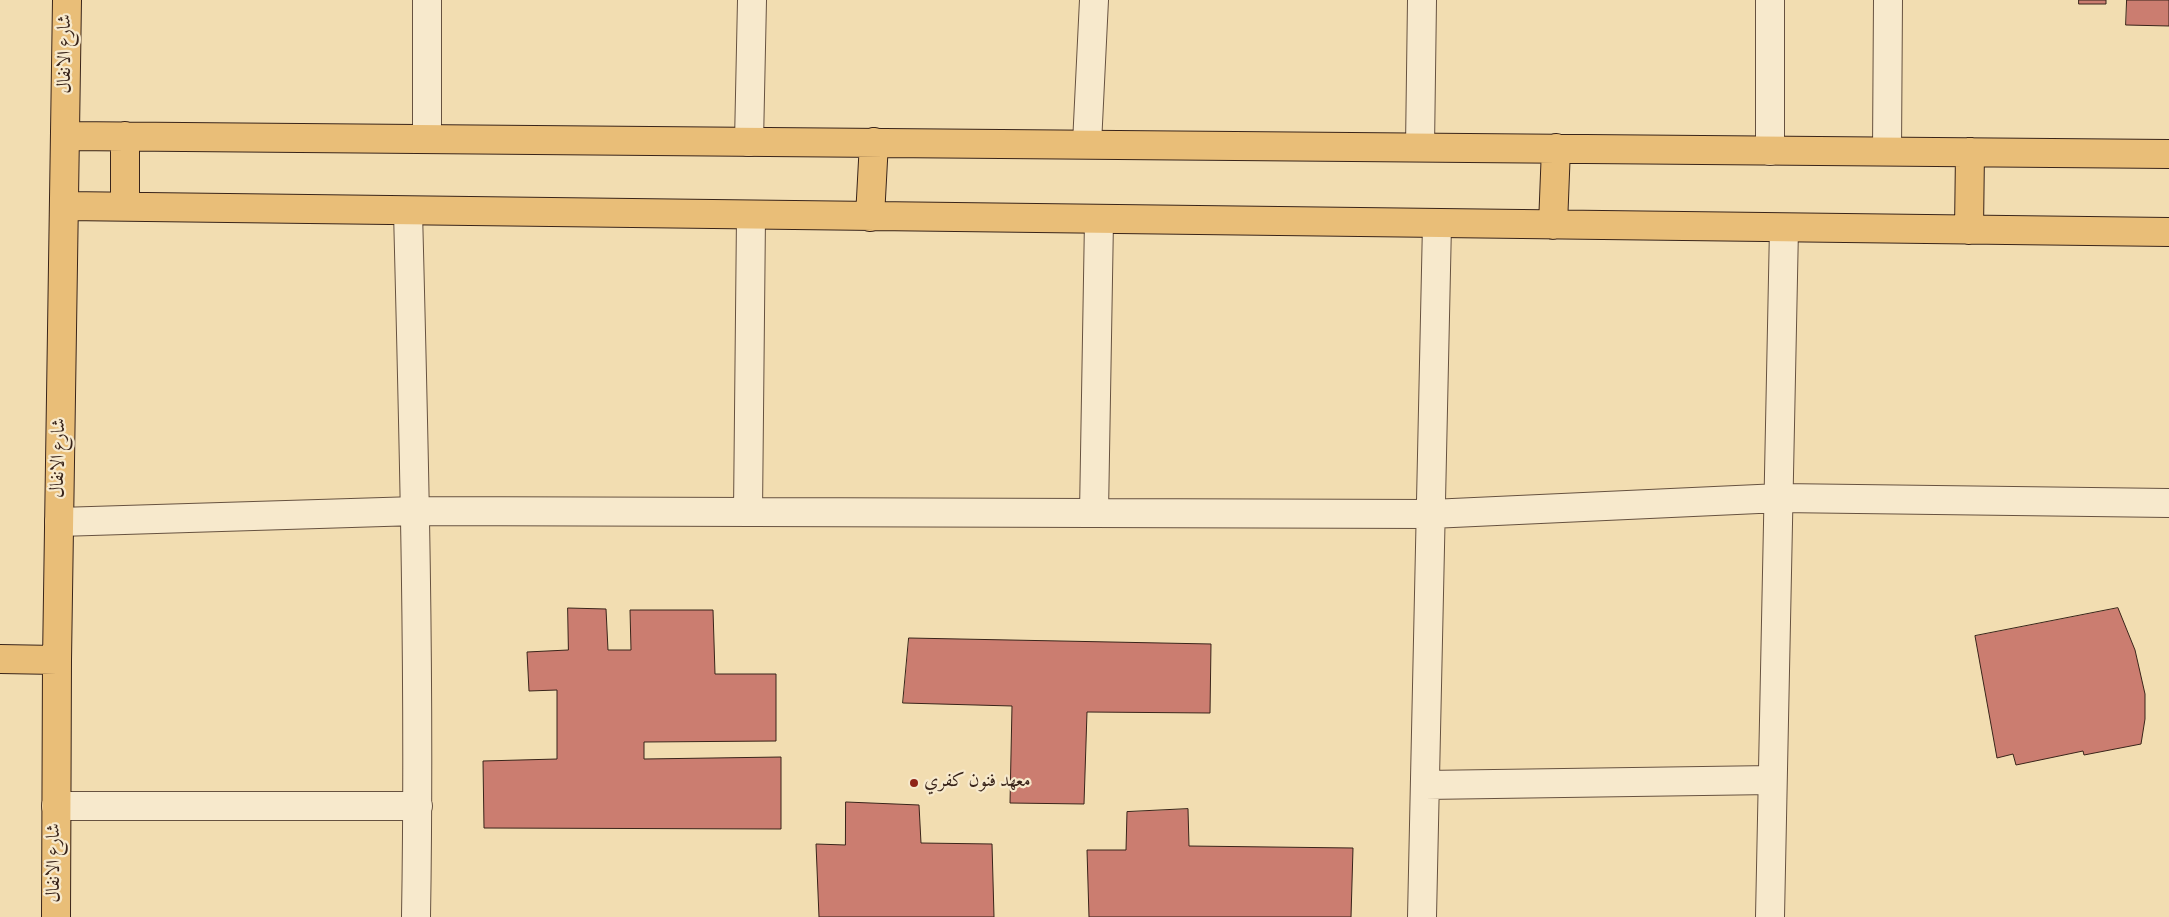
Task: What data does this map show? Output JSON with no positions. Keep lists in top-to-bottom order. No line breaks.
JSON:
{"streets":{"main road":["شارع الانفال"]},"places":["معهد فنون كفري"]}
